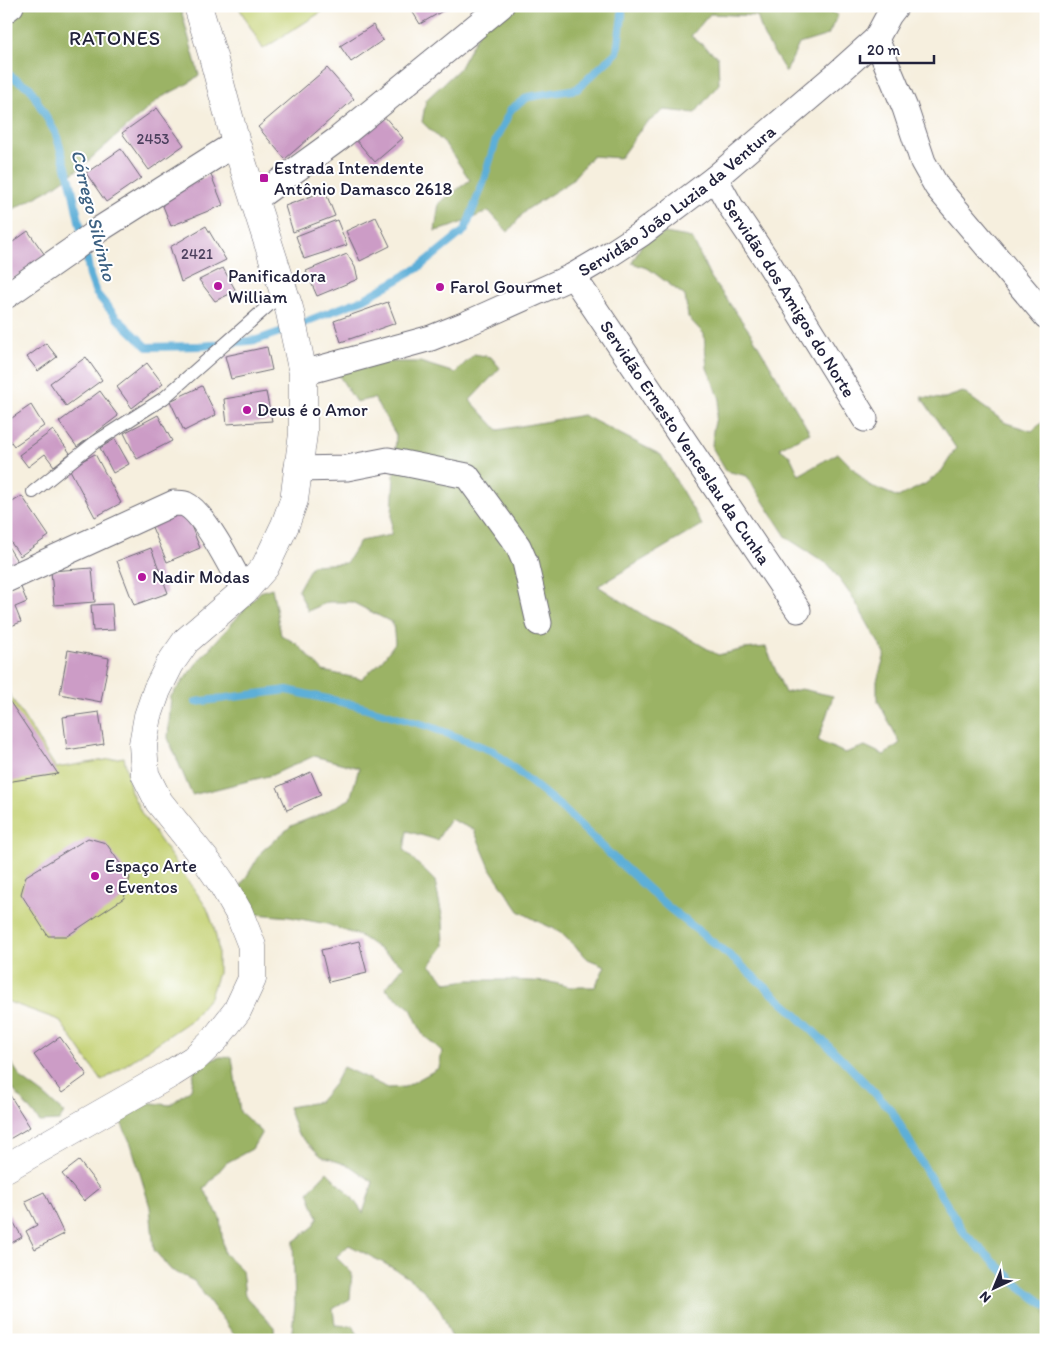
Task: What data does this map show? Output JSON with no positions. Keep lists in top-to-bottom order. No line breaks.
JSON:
{"streets":{"street":["Servidão João Luzia da Ventura","Servidão dos Amigos do Norte","Servidão Ernesto Venceslau da Cunha"]},"crossings":[["Servidão João Luzia da Ventura","Servidão dos Amigos do Norte"],["Servidão João Luzia da Ventura","Servidão Ernesto Venceslau da Cunha"]],"districts":["RATONES"],"water":["Córrego Silvinho"],"places":{"transit":["Estrada Intendente Antônio Damasco 2618"],"other":["Panificadora William","Farol Gourmet","Deus é o Amor","Nadir Modas","Espaço Arte e Eventos"]},"house_numbers":["2453","2421"],"scale_bar":"20 m","north":"bottom left"}
